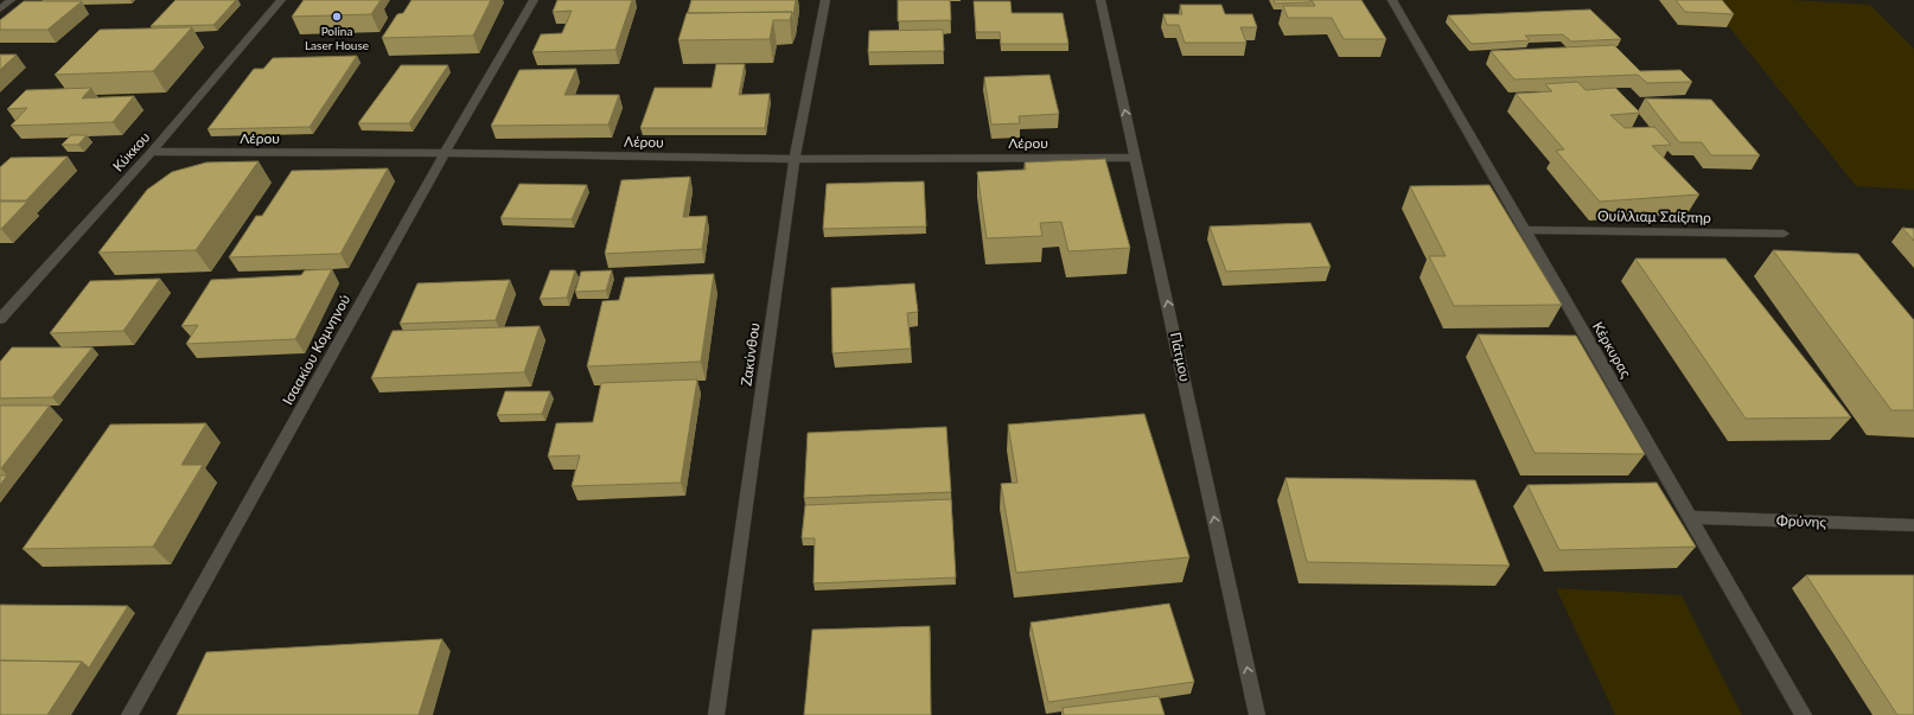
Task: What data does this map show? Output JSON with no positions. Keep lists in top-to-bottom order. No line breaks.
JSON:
{"streets":{"street":["Λέρου","Κύκκου","Ουίλλιαμ Σαίξπηρ","Ισαακίου Κομνηνού","Κέρκυρας","Ζακύνθου","Πάτμου","Φρύνης"]},"crossings":[["Λέρου","Κύκκου"],["Λέρου","Ισαακίου Κομνηνού"],["Λέρου","Ζακύνθου"],["Λέρου","Πάτμου"],["Ουίλλιαμ Σαίξπηρ","Κέρκυρας"],["Κέρκυρας","Φρύνης"]],"one_way":["Πάτμου"],"places":["Polina Laser House"]}
